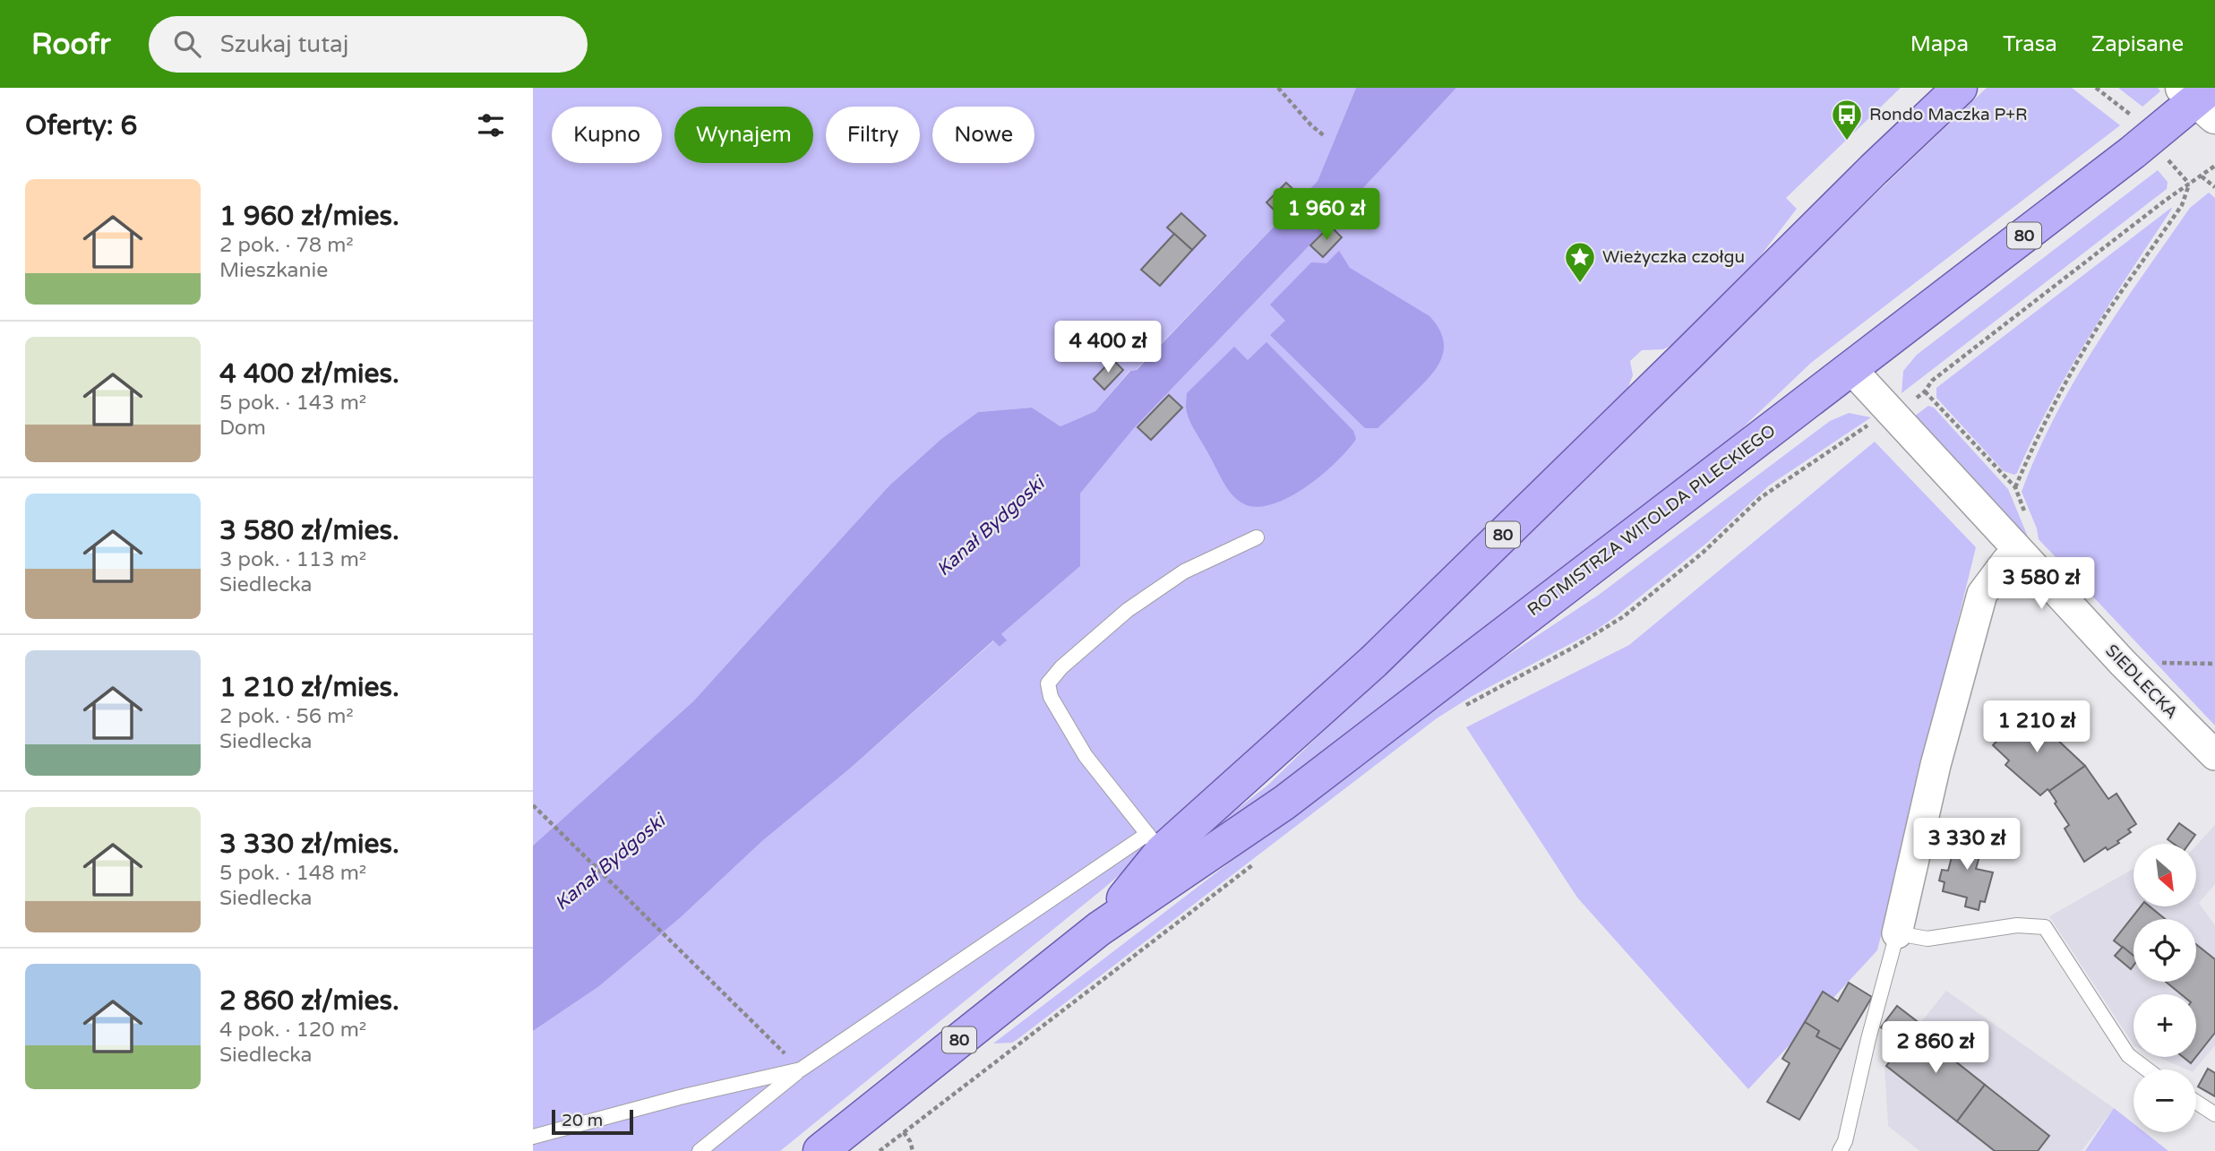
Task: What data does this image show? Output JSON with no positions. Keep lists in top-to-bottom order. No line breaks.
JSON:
{"streets":{"main road":["80","ROTMISTRZA WITOLDA PILECKIEGO"],"street":["SIEDLECKA"]},"crossings":[["ROTMISTRZA WITOLDA PILECKIEGO","SIEDLECKA"]],"water":["Kanał Bydgoski"],"places":{"bus stop":["Rondo Maczka P+R"],"place":["Wieżyczka czołgu"]},"scale_bar":"20 m","north":"bottom right","page":{"header":"Roofr","search":"Szukaj tutaj","nav":["Mapa","Trasa","Zapisane"],"heading":"Oferty: 6","chip":["Kupno","Wynajem","Filtry","Nowe"],"list":[{"name":"1 960 zł/mies.","note":"2 pok. · 78 m² · Mieszkanie"},{"name":"4 400 zł/mies.","note":"5 pok. · 143 m² · Dom"},{"name":"3 580 zł/mies.","note":"3 pok. · 113 m² · Siedlecka"},{"name":"1 210 zł/mies.","note":"2 pok. · 56 m² · Siedlecka"},{"name":"3 330 zł/mies.","note":"5 pok. · 148 m² · Siedlecka"},{"name":"2 860 zł/mies.","note":"4 pok. · 120 m² · Siedlecka"}],"price":["1 960 zł","4 400 zł","3 580 zł","1 210 zł","3 330 zł","2 860 zł"],"map_buttons":["+","−"],"scale":"20 m"}}
